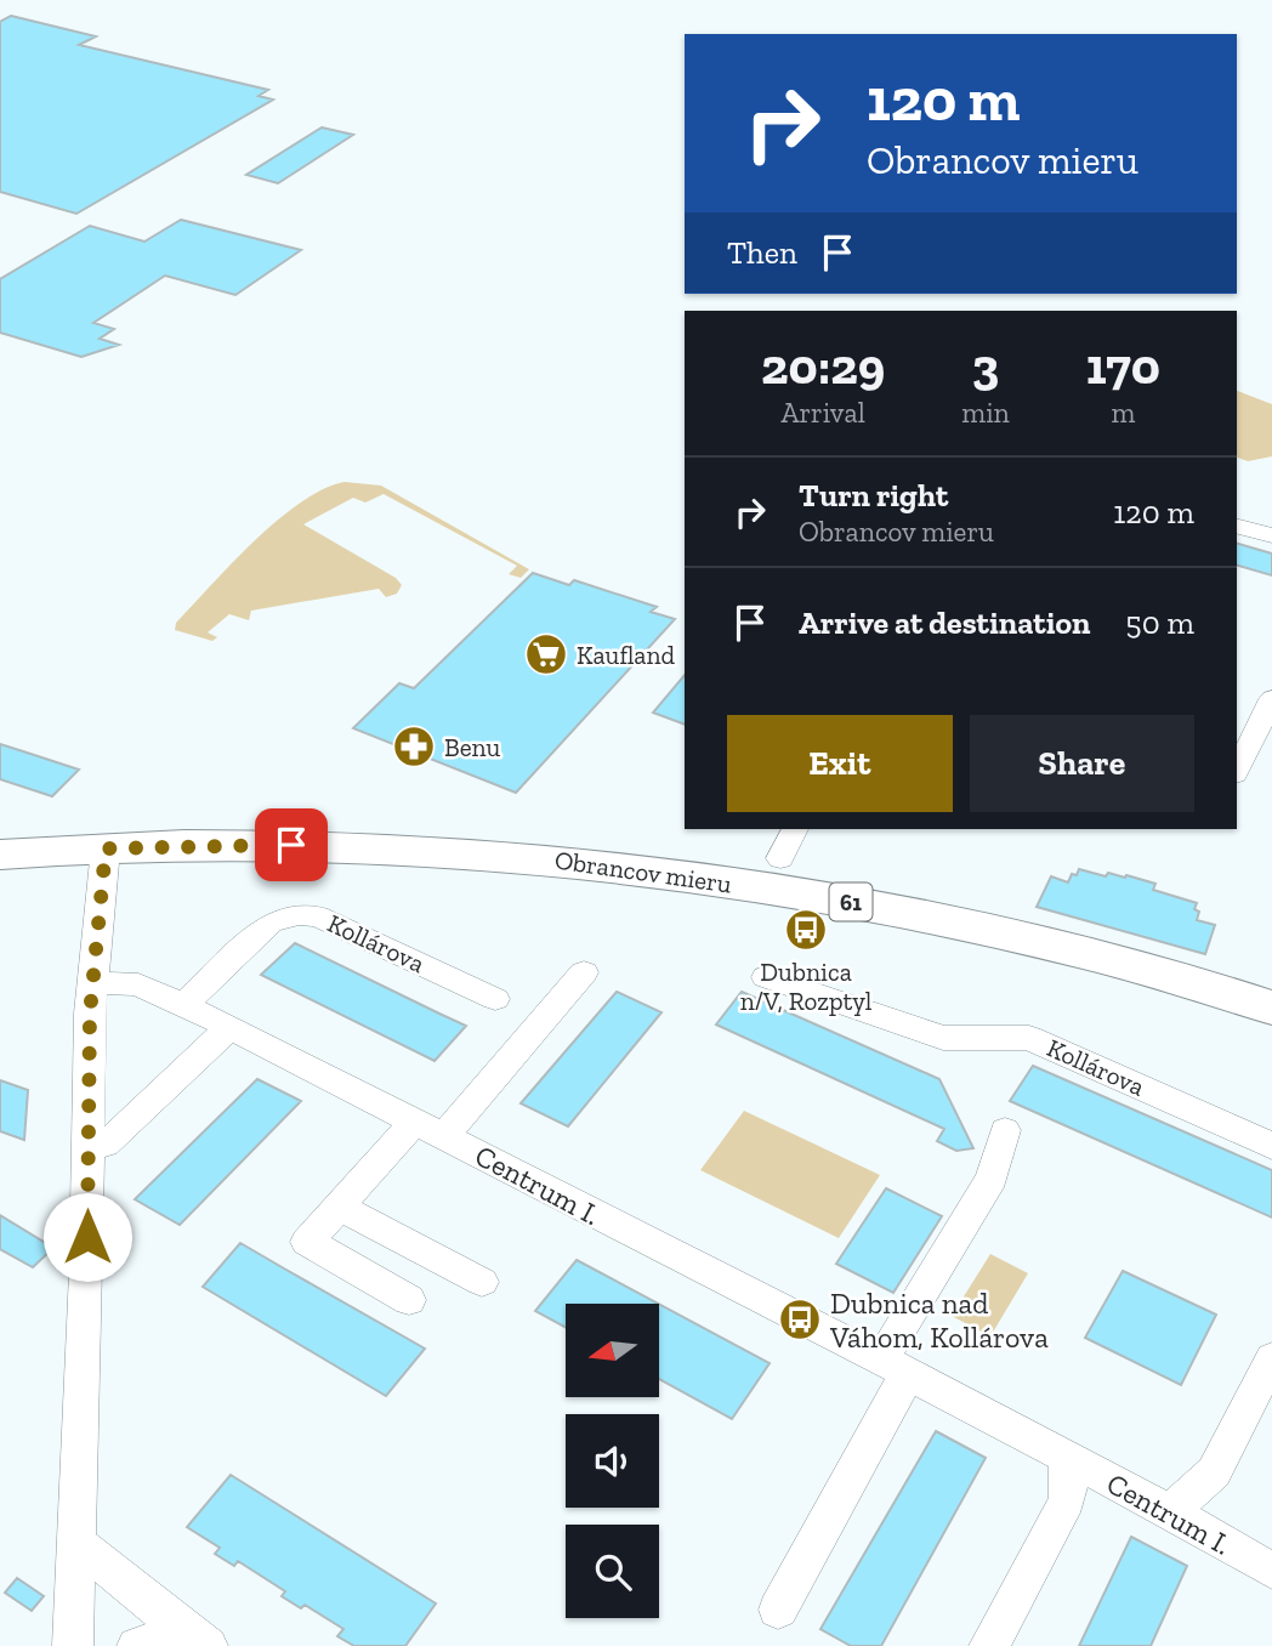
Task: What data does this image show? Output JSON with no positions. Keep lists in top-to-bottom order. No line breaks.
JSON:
{"streets":{"main road":["Obrancov mieru","61"],"street":["Kollárova","Centrum I."]},"places":{"supermarket":["Kaufland"],"pharmacy":["Benu"],"bus stop":["Dubnica n/V, Rozptyl","Dubnica nad Váhom, Kollárova"]},"north":"left","page":{"turn":["120 m","Obrancov mieru"],"then":"Then","eta":["20:29","Arrival","3","min","170","m"],"list":[{"name":"Turn right","note":"Obrancov mieru","value":"120 m"},{"name":"Arrive at destination","value":"50 m"}],"buttons":["Exit","Share"]}}
